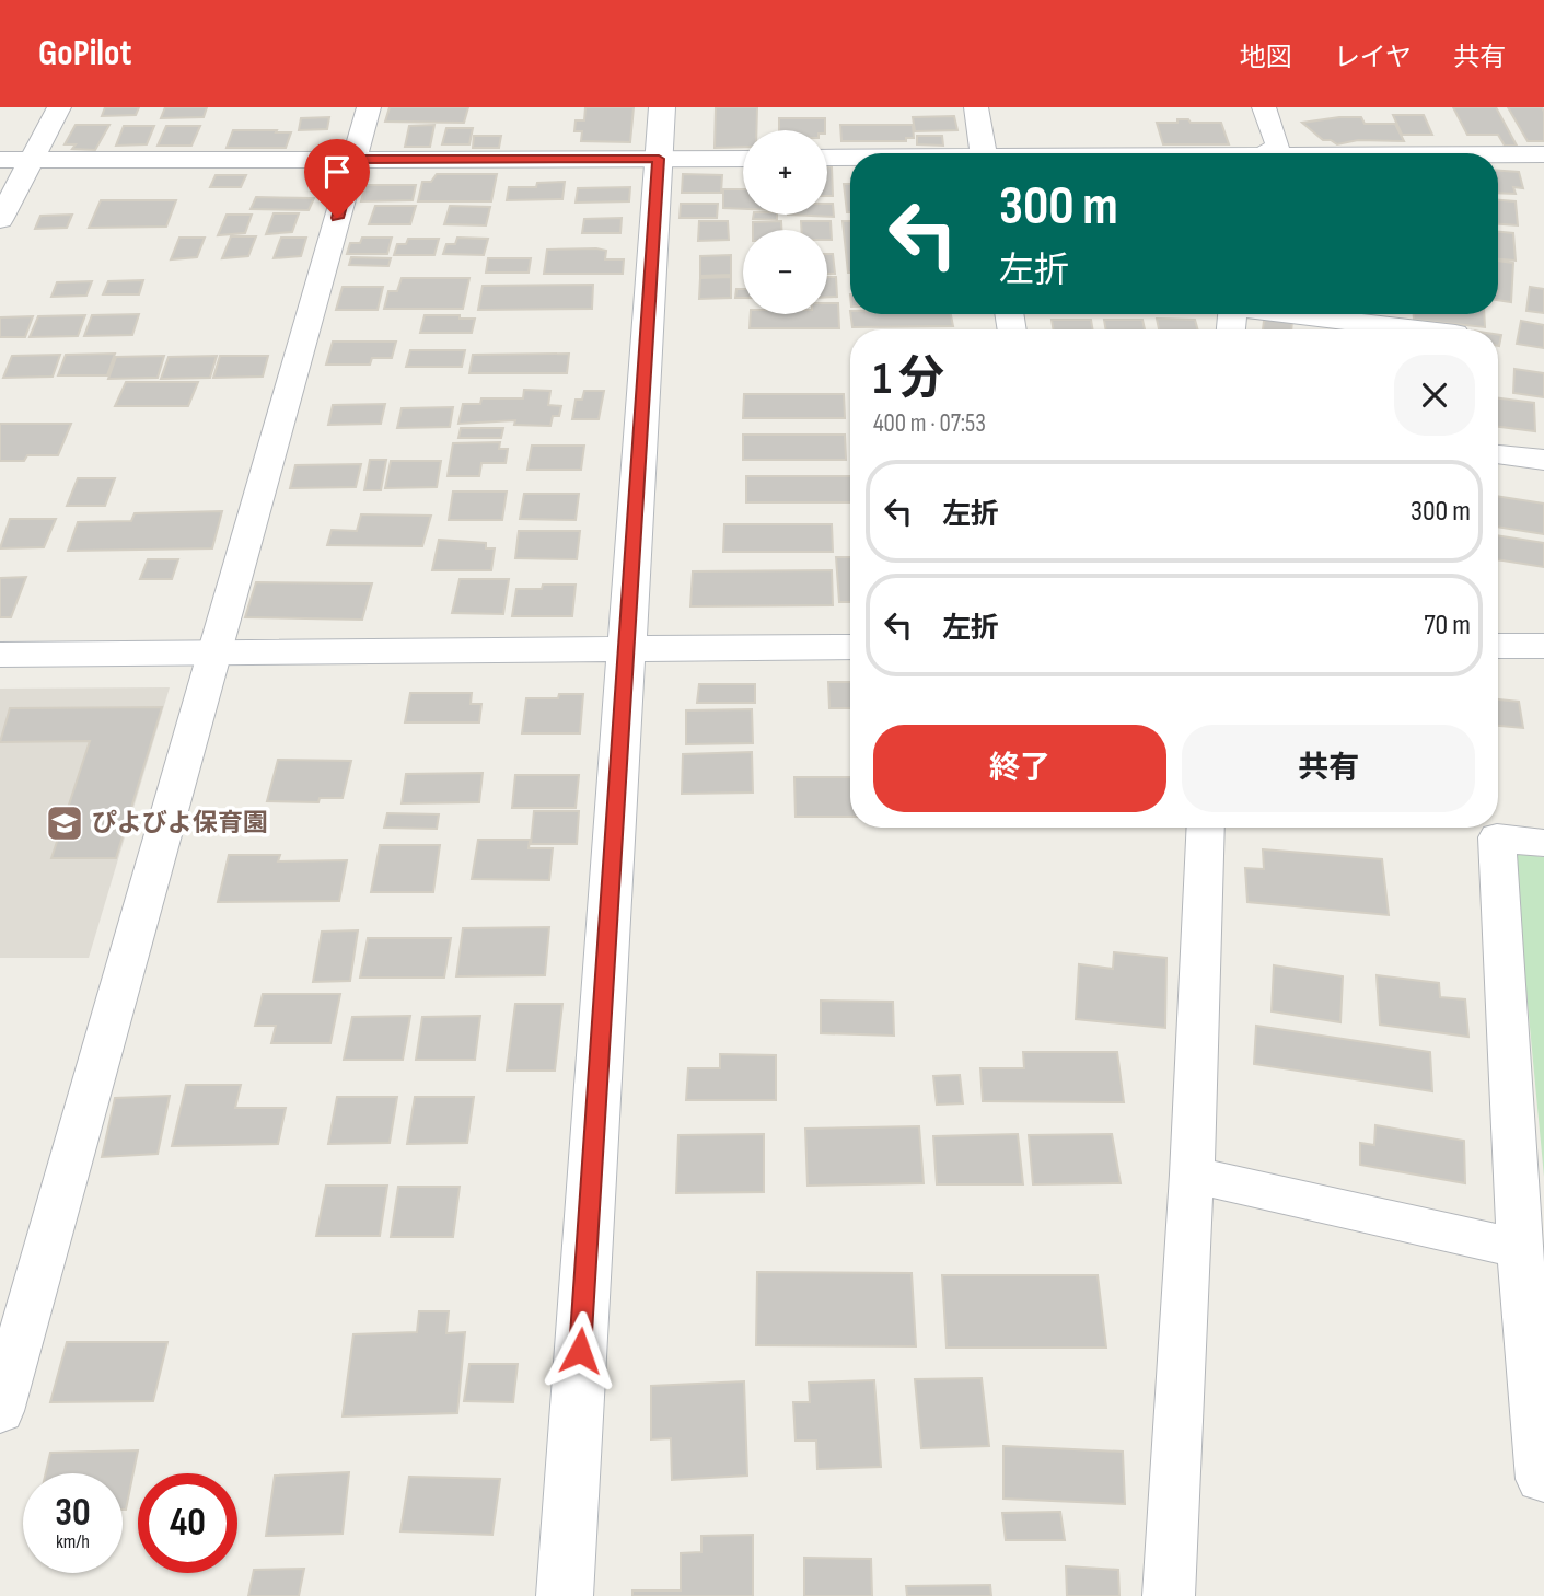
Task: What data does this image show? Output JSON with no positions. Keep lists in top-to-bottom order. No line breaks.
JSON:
{"places":{"school or university":["ぴよびよ保育園"]},"page":{"header":"GoPilot","nav":["地図","レイヤ","共有"],"map_buttons":["+","−"],"turn":["300 m","左折"],"heading":["1 分","400 m · 07:53"],"list":[{"name":"左折","value":"300 m"},{"name":"左折","value":"70 m"}],"buttons":["終了","共有"],"speed":"30 km/h","limit":"40"}}
